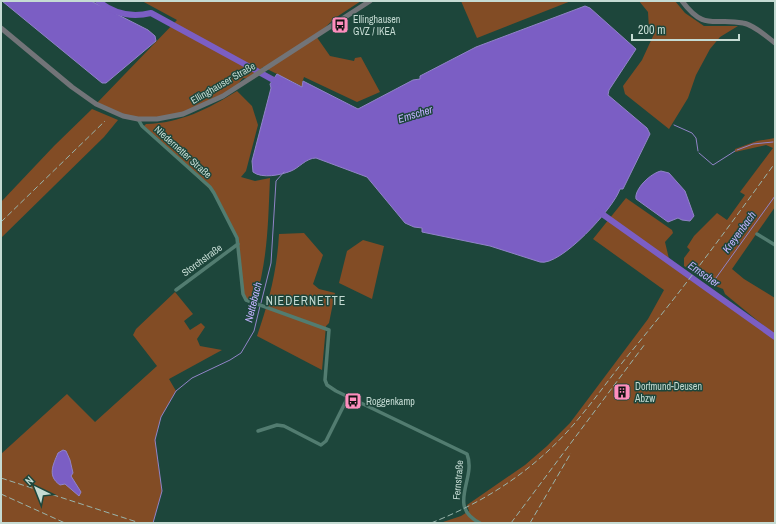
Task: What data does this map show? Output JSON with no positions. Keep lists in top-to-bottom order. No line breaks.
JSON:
{"streets":{"main road":["Ellinghauser Straße"],"street":["Niedernetter Straße","Storchstraße","Fernstraße"]},"crossings":[["Ellinghauser Straße","Niedernetter Straße"],["Niedernetter Straße","Storchstraße"],["Niedernetter Straße","Fernstraße"]],"districts":["NIEDERNETTE"],"water":["Emscher","Kreyenbach","Nettebach"],"places":{"bus stop":["Ellinghausen GVZ / IKEA","Roggenkamp"],"building":["Dortmund-Deusen Abzw"]},"scale_bar":"200 m","north":"top left"}
